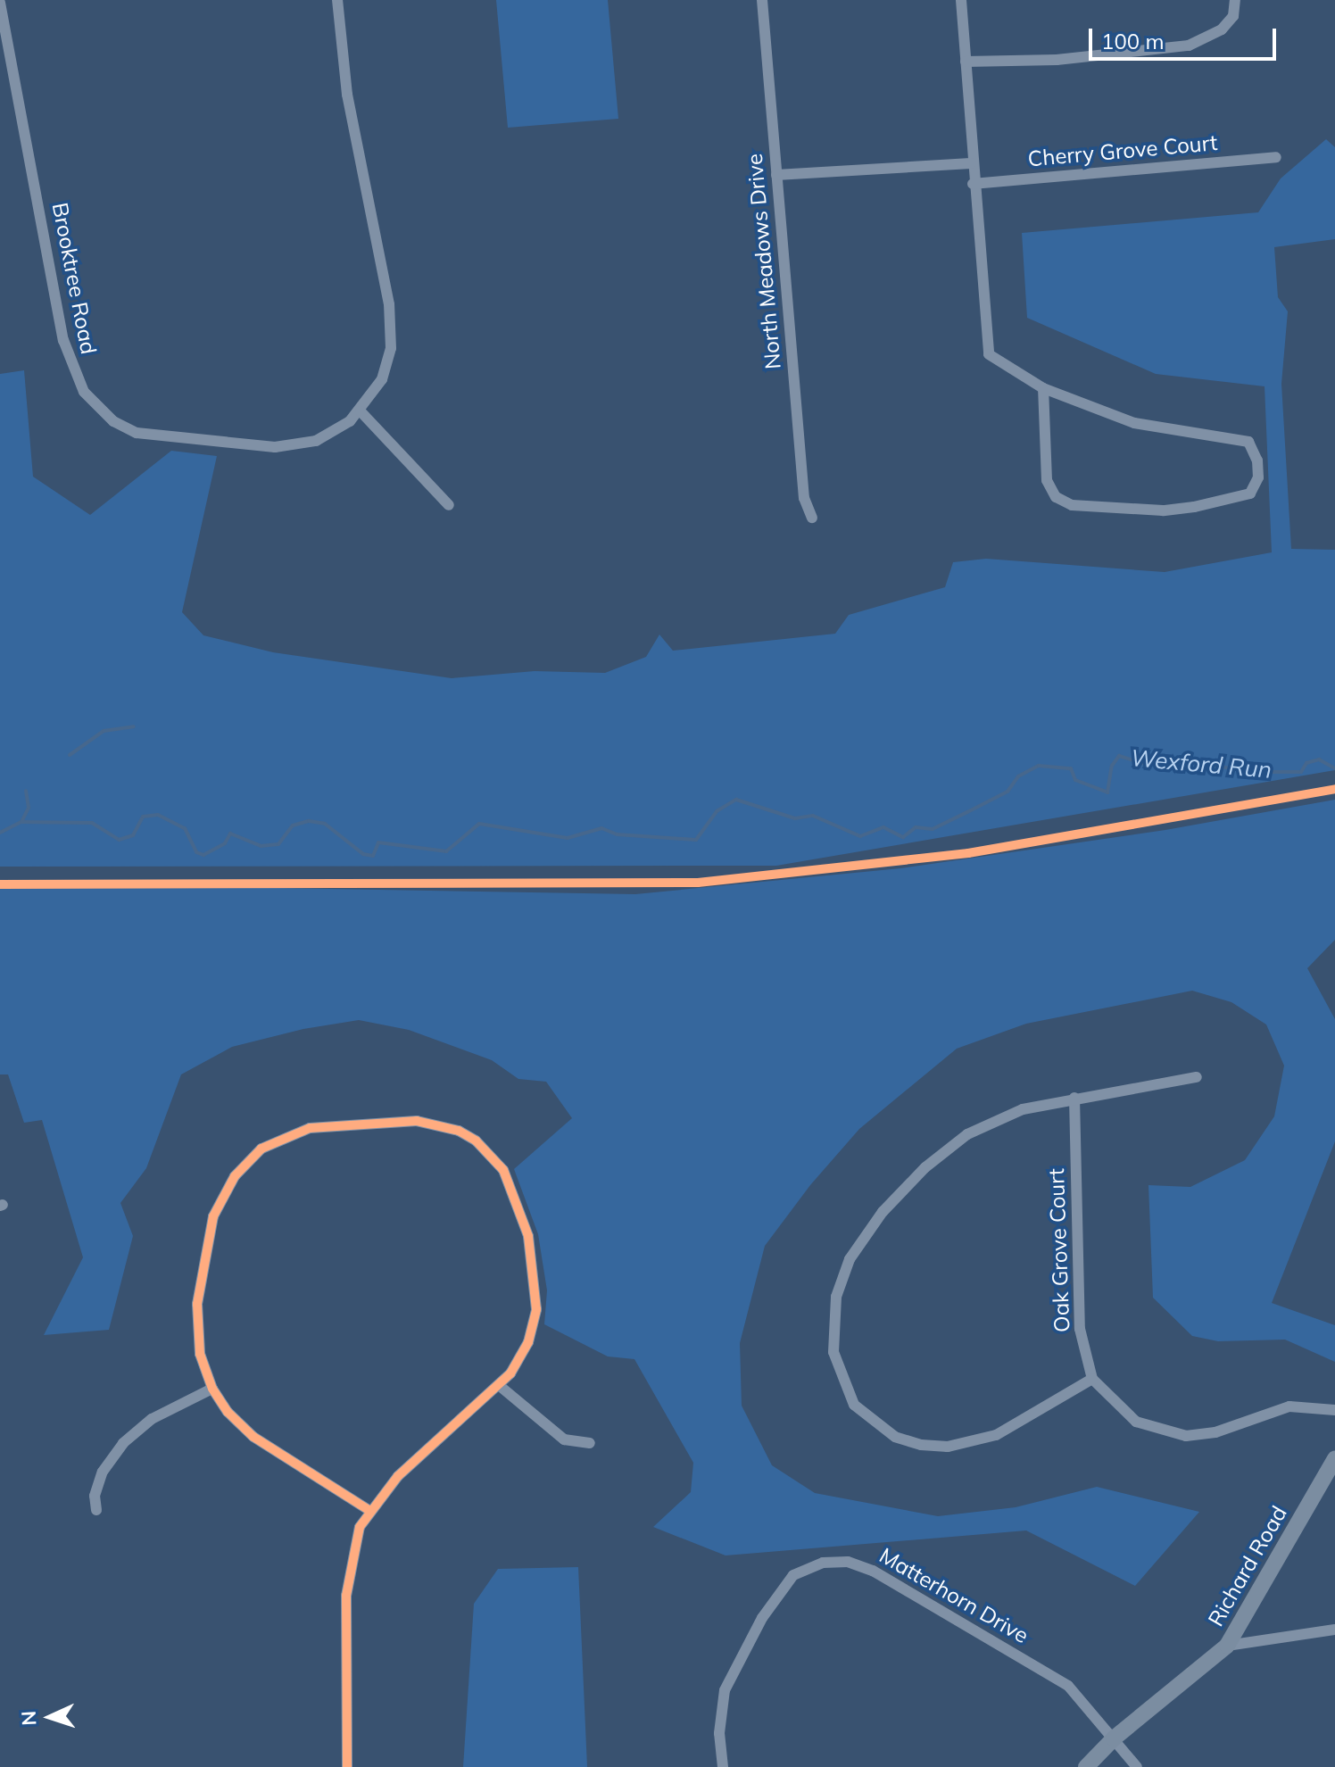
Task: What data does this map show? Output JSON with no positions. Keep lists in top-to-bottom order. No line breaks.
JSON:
{"streets":{"street":["Cherry Grove Court","North Meadows Drive","Brooktree Road","Oak Grove Court","Richard Road","Matterhorn Drive"]},"crossings":[["Richard Road","Matterhorn Drive"]],"water":["Wexford Run"],"scale_bar":"100 m","north":"left"}
